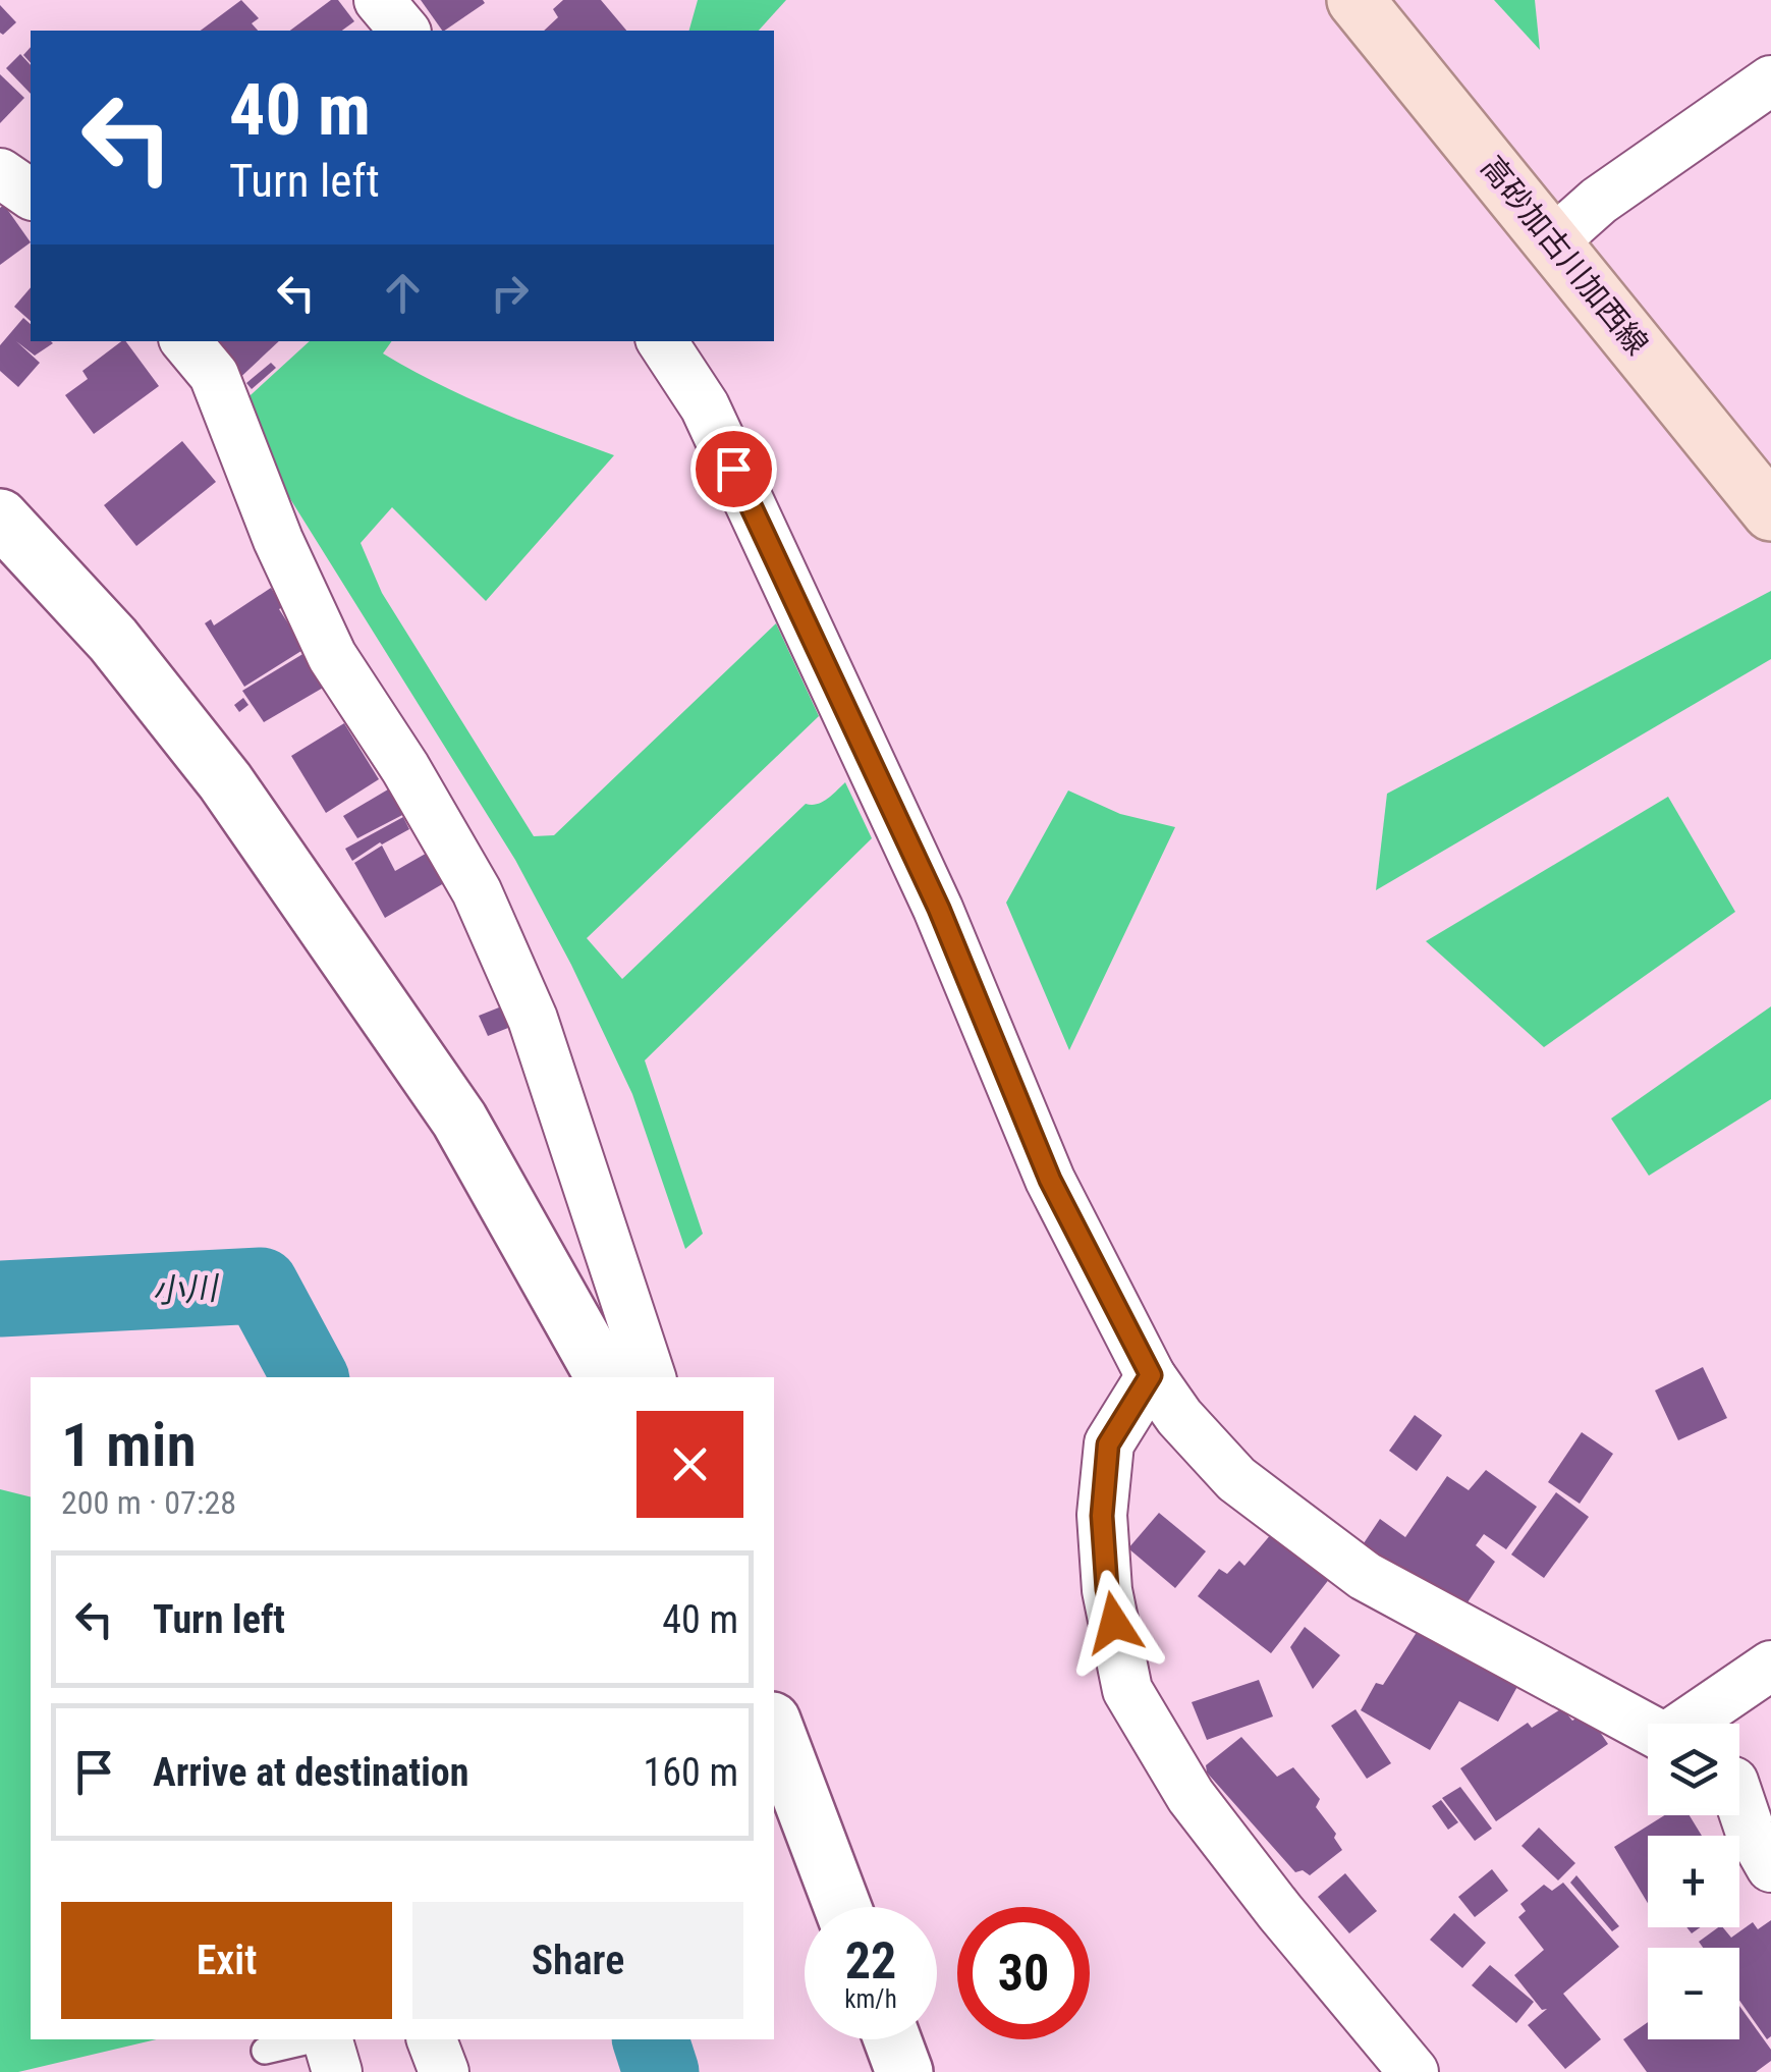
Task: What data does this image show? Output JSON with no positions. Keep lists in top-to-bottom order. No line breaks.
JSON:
{"streets":{"main road":["高砂加古川加西線"]},"water":["小川"],"page":{"turn":["40 m","Turn left"],"heading":["1 min","200 m · 07:28"],"list":[{"name":"Turn left","value":"40 m"},{"name":"Arrive at destination","value":"160 m"}],"map_buttons":["+","−"],"buttons":["Exit","Share"],"speed":"22 km/h","limit":"30"}}
